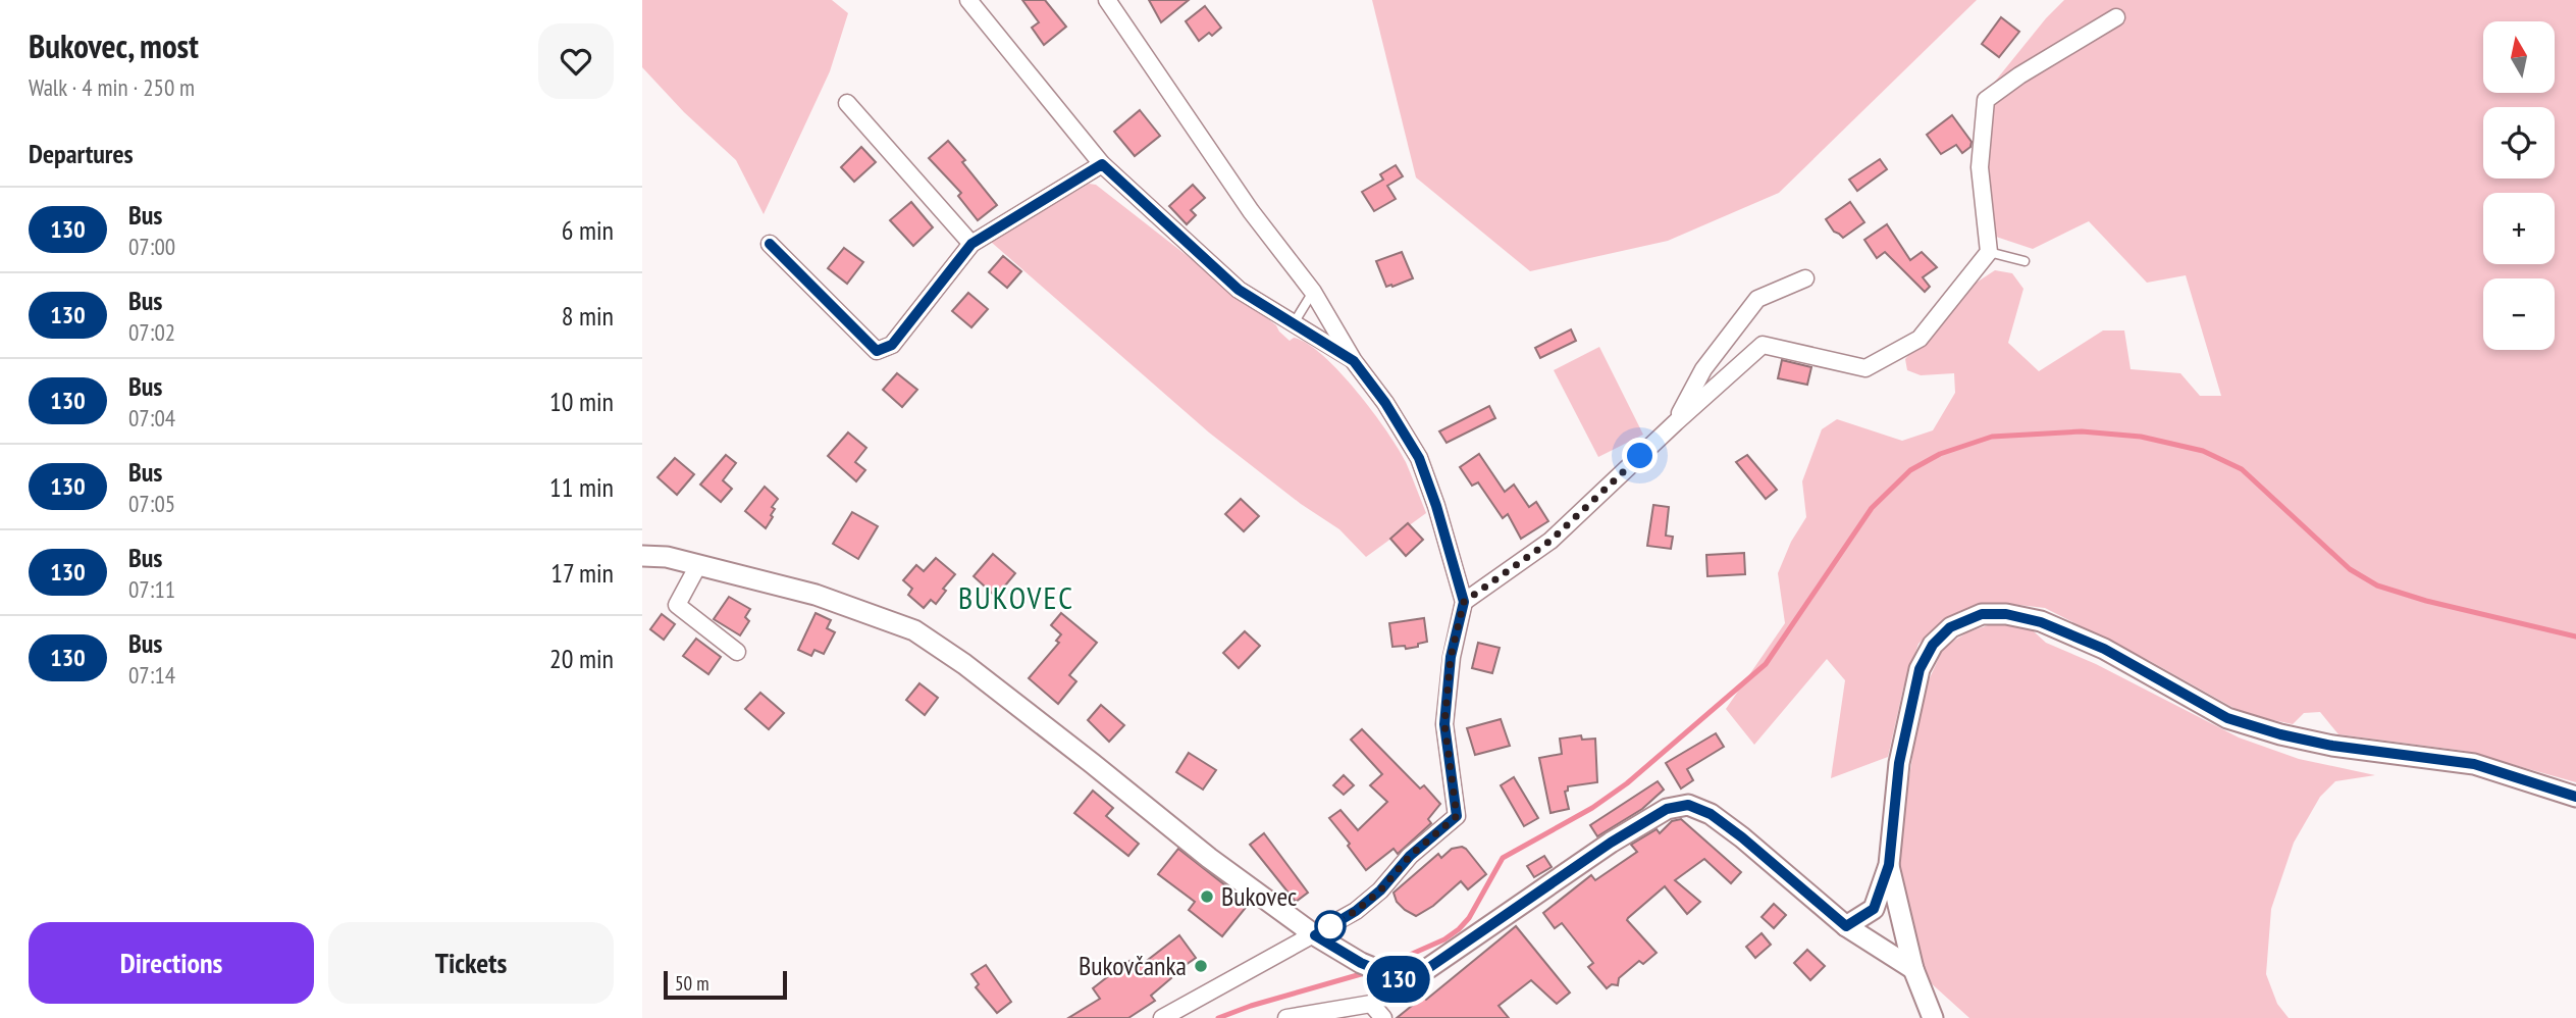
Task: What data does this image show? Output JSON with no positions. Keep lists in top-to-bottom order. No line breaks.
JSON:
{"districts":["BUKOVEC"],"places":["Bukovec","Bukovčanka"],"lines":["bus line 130"],"scale_bar":"50 m","north":"top","page":{"heading":[["Bukovec, most","Walk · 4 min · 250 m"],"Departures"],"on_map":"130","map_buttons":["+","−"],"list":[{"mark":"130","name":"Bus","note":"07:00","value":"6 min"},{"mark":"130","name":"Bus","note":"07:02","value":"8 min"},{"mark":"130","name":"Bus","note":"07:04","value":"10 min"},{"mark":"130","name":"Bus","note":"07:05","value":"11 min"},{"mark":"130","name":"Bus","note":"07:11","value":"17 min"},{"mark":"130","name":"Bus","note":"07:14","value":"20 min"}],"buttons":["Directions","Tickets"],"scale":"50 m"}}
